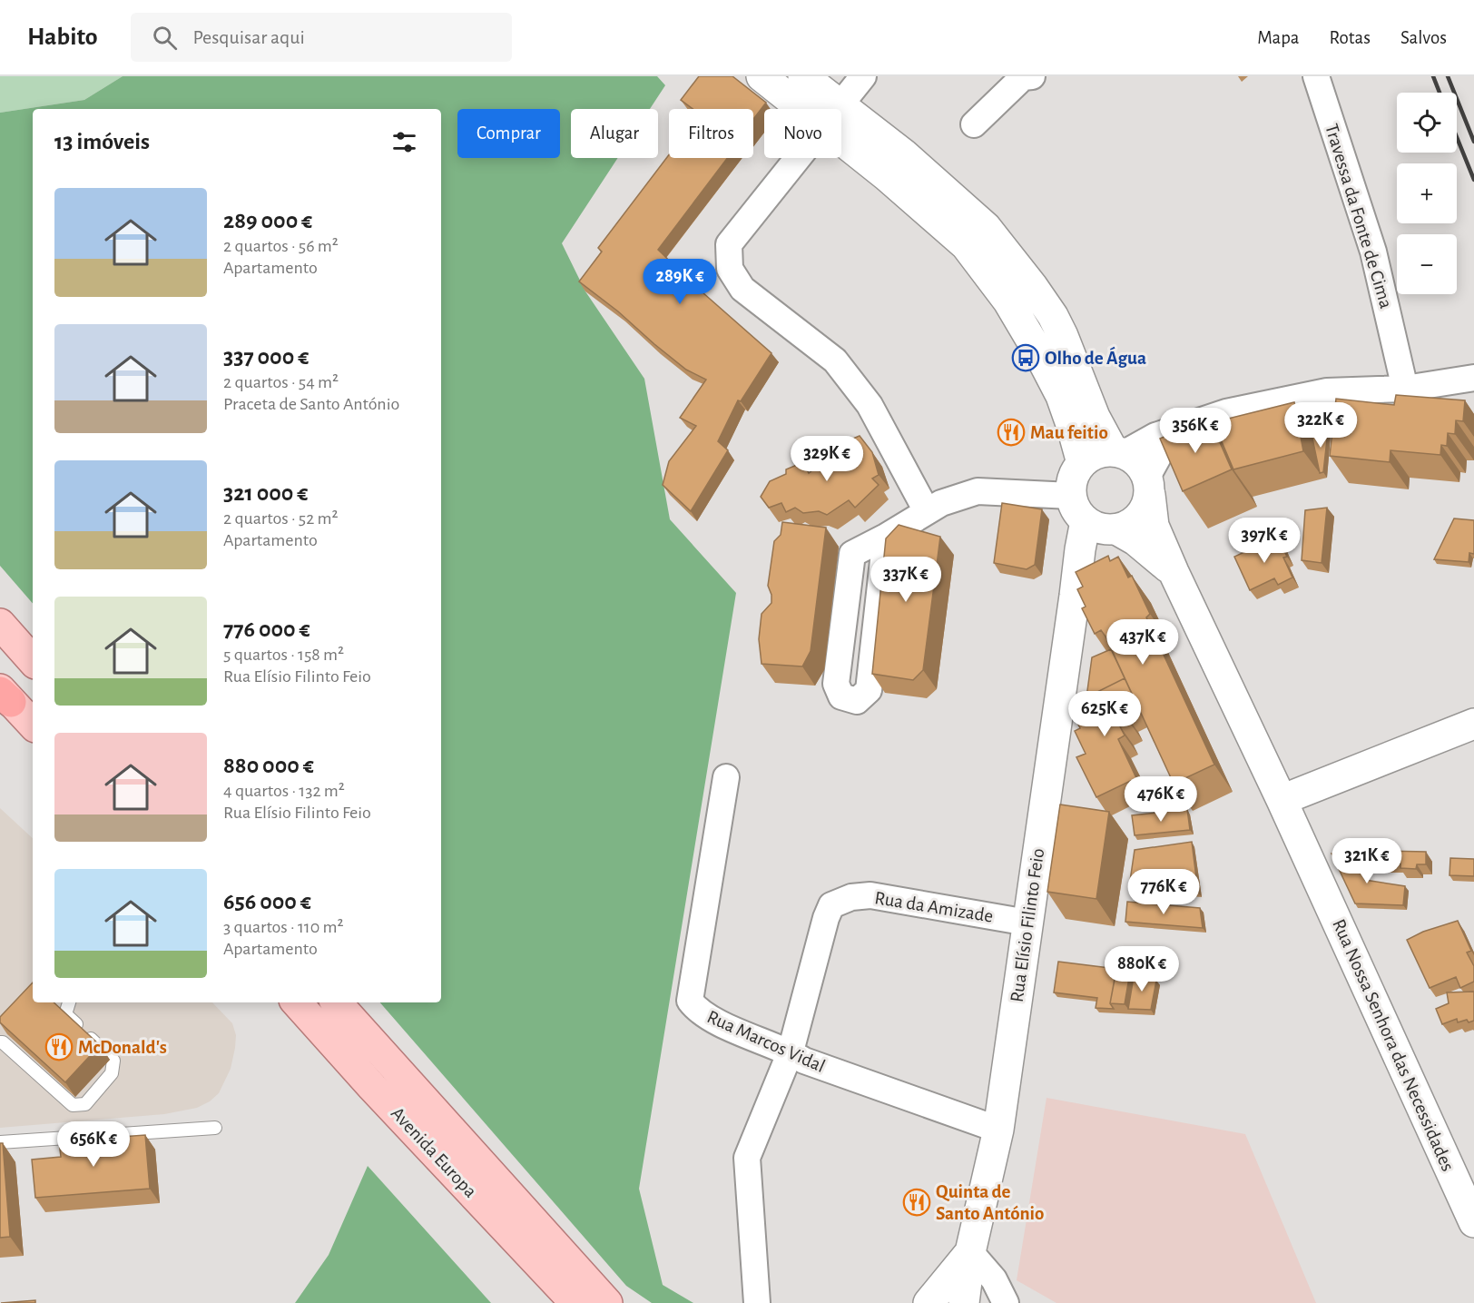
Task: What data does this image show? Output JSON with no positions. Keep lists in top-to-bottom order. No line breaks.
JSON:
{"streets":{"main road":["Rua Elísio Filinto Feio","Rua Nossa Senhora das Necessidades","Avenida Europa"],"street":["Travessa da Fonte de Cima","Rua da Amizade","Rua Marcos Vidal"]},"crossings":[["Rua da Amizade","Rua Elísio Filinto Feio"],["Rua da Amizade","Rua Marcos Vidal"],["Rua Elísio Filinto Feio","Rua Marcos Vidal"],["Rua Elísio Filinto Feio","Rua Nossa Senhora das Necessidades"]],"places":{"bus stop":["Olho de Água"],"restaurant":["Mau feitio","McDonald's","Quinta de Santo António"]},"page":{"header":"Habito","search":"Pesquisar aqui","nav":["Mapa","Rotas","Salvos"],"map_buttons":["+","−"],"chip":["Comprar","Alugar","Filtros","Novo"],"heading":"13 imóveis","list":[{"name":"289 000 €","note":"2 quartos · 56 m² · Apartamento"},{"name":"337 000 €","note":"2 quartos · 54 m² · Praceta de Santo António"},{"name":"321 000 €","note":"2 quartos · 52 m² · Apartamento"},{"name":"776 000 €","note":"5 quartos · 158 m² · Rua Elísio Filinto Feio"},{"name":"880 000 €","note":"4 quartos · 132 m² · Rua Elísio Filinto Feio"},{"name":"656 000 €","note":"3 quartos · 110 m² · Apartamento"}],"price":["289K €","322K €","356K €","329K €","397K €","337K €","437K €","625K €","476K €","321K €","776K €","880K €","656K €"]}}
